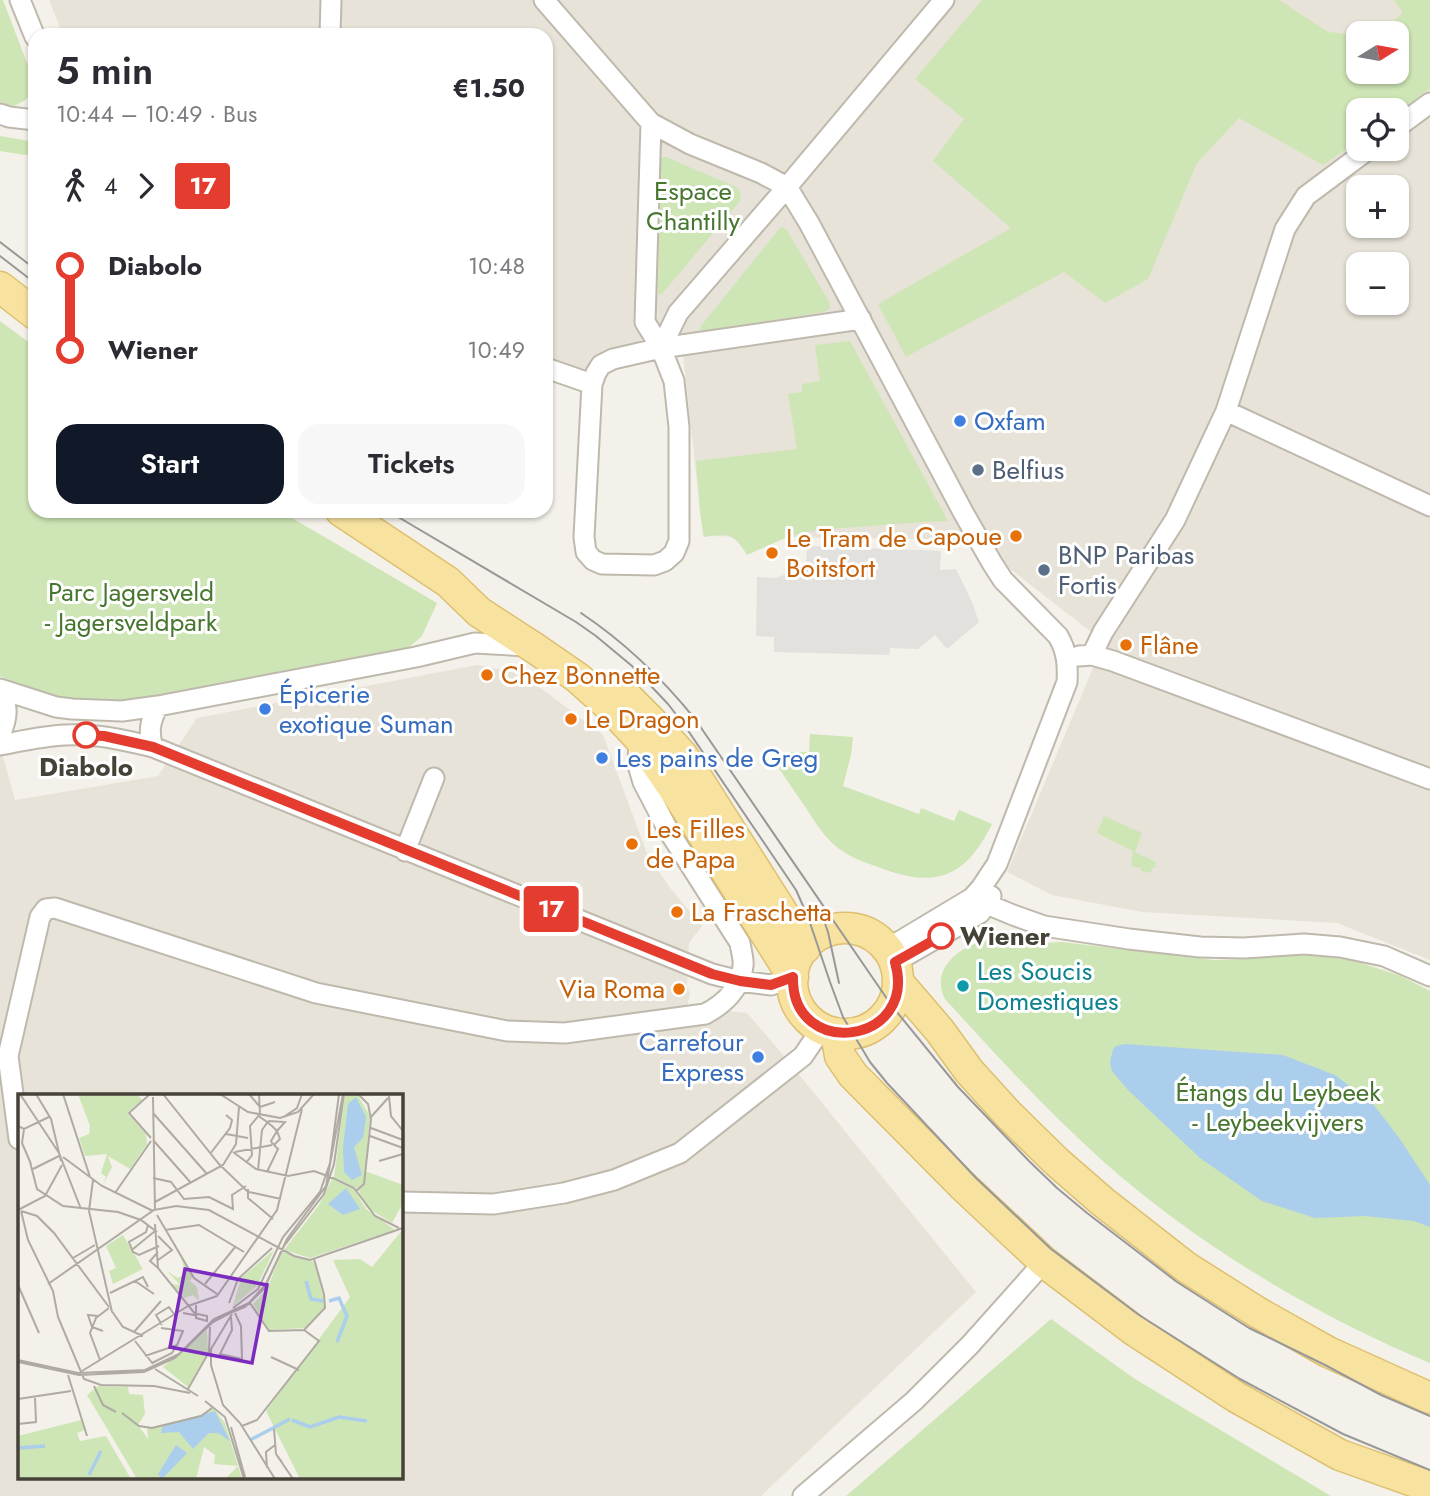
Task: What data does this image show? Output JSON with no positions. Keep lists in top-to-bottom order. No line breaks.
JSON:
{"parks":["Espace Chantilly","Parc Jagersveld - Jagersveldpark","Étangs du Leybeek - Leybeekvijvers"],"places":["Oxfam","Belfius","Capoue","Le Tram de Boitsfort","BNP Paribas Fortis","Flâne","Chez Bonnette","Épicerie exotique Suman","Le Dragon","Diabolo","Les pains de Greg","Les Filles de Papa","La Fraschetta","Wiener","Les Soucis Domestiques","Via Roma","Carrefour Express"],"lines":["bus line 17"],"north":"right","page":{"on_map":"17","map_buttons":["+","−"],"heading":["5 min","10:44 – 10:49 · Bus","€1.50"],"legs":["4","17"],"list":[{"name":"Diabolo","value":"10:48"},{"name":"Wiener","value":"10:49"}],"buttons":["Start","Tickets"]}}
